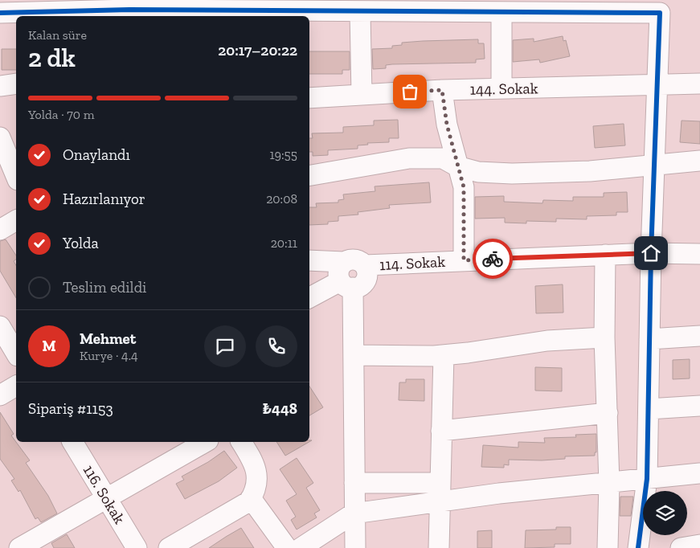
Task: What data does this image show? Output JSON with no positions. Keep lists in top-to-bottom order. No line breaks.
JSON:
{"streets":{"street":["144. Sokak","114. Sokak","116. Sokak"]},"page":{"heading":["2 dk","Kalan süre","20:17–20:22"],"panel":["Mehmet","Kurye · 4.4","Sipariş #1153","₺448"],"bar":"Yolda · 70 m","list":[["Onaylandı","19:55"],["Hazırlanıyor","20:08"],["Yolda","20:11"],"Teslim edildi"],"round":"M"}}
